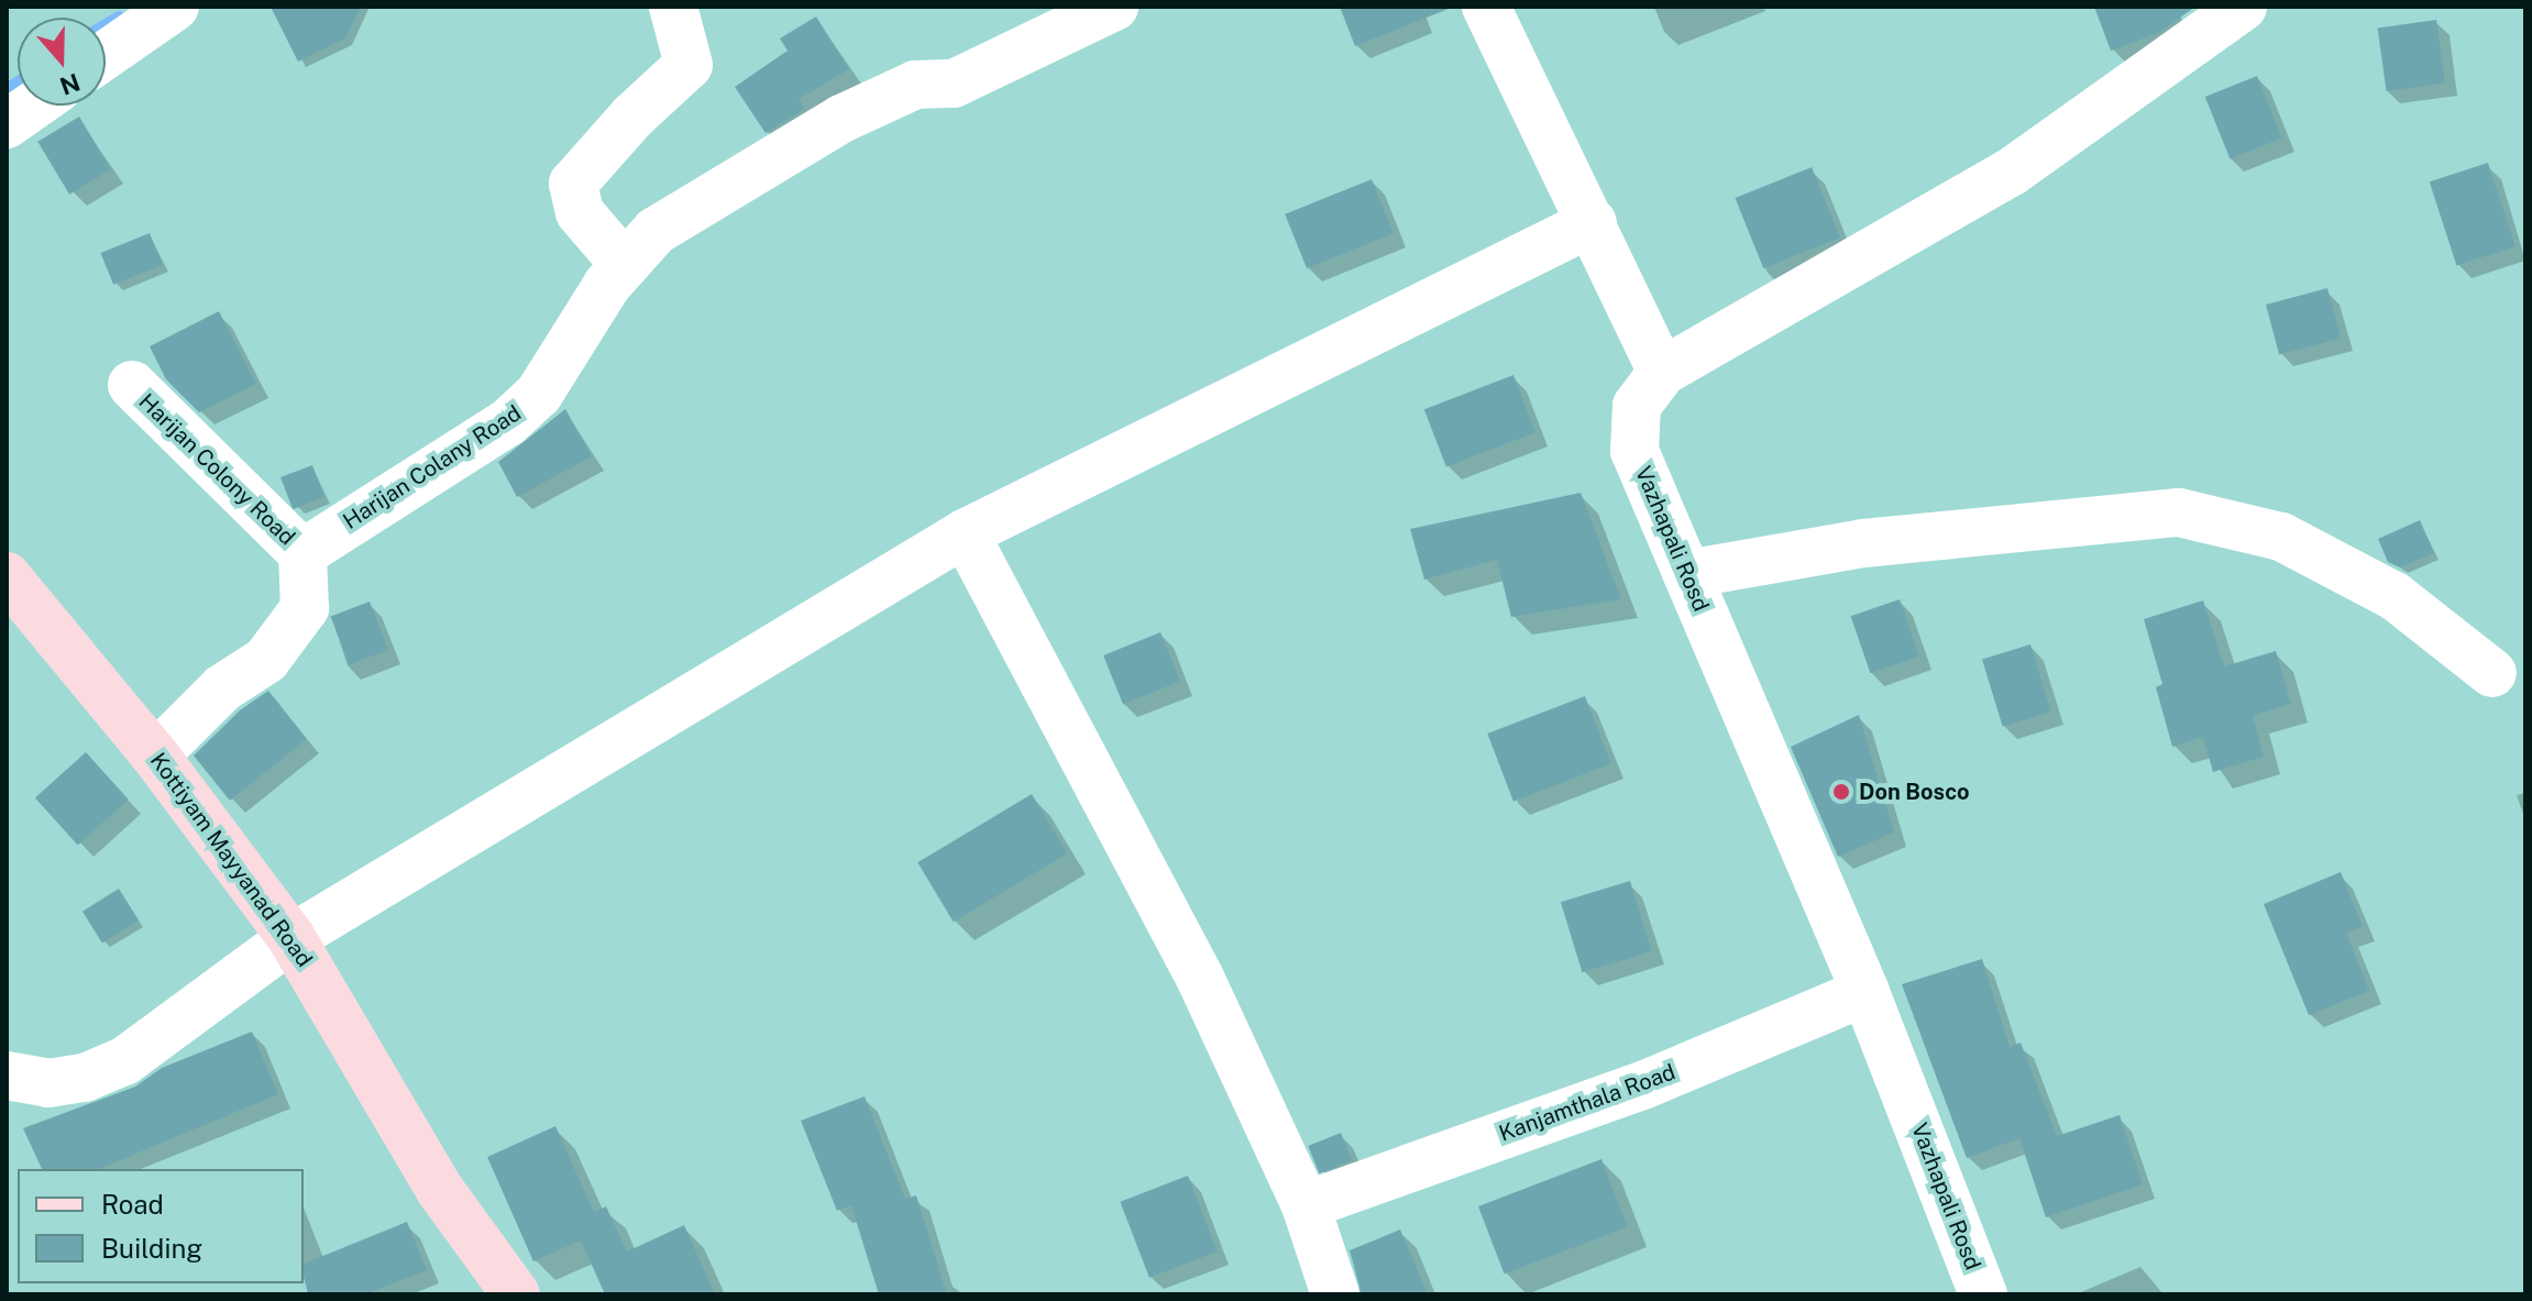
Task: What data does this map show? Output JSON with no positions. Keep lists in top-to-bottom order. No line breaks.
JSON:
{"streets":{"street":["Harijan Colany Road","Harijan Colony Road","Vazhapali Rosd","Kottiyam Mayyanad Road","Kanjamthala Road"]},"crossings":[["Harijan Colany Road","Harijan Colony Road"],["Vazhapali Rosd","Kanjamthala Road"]],"places":["Don Bosco"],"legend":["Road","Building"],"north":"bottom"}
